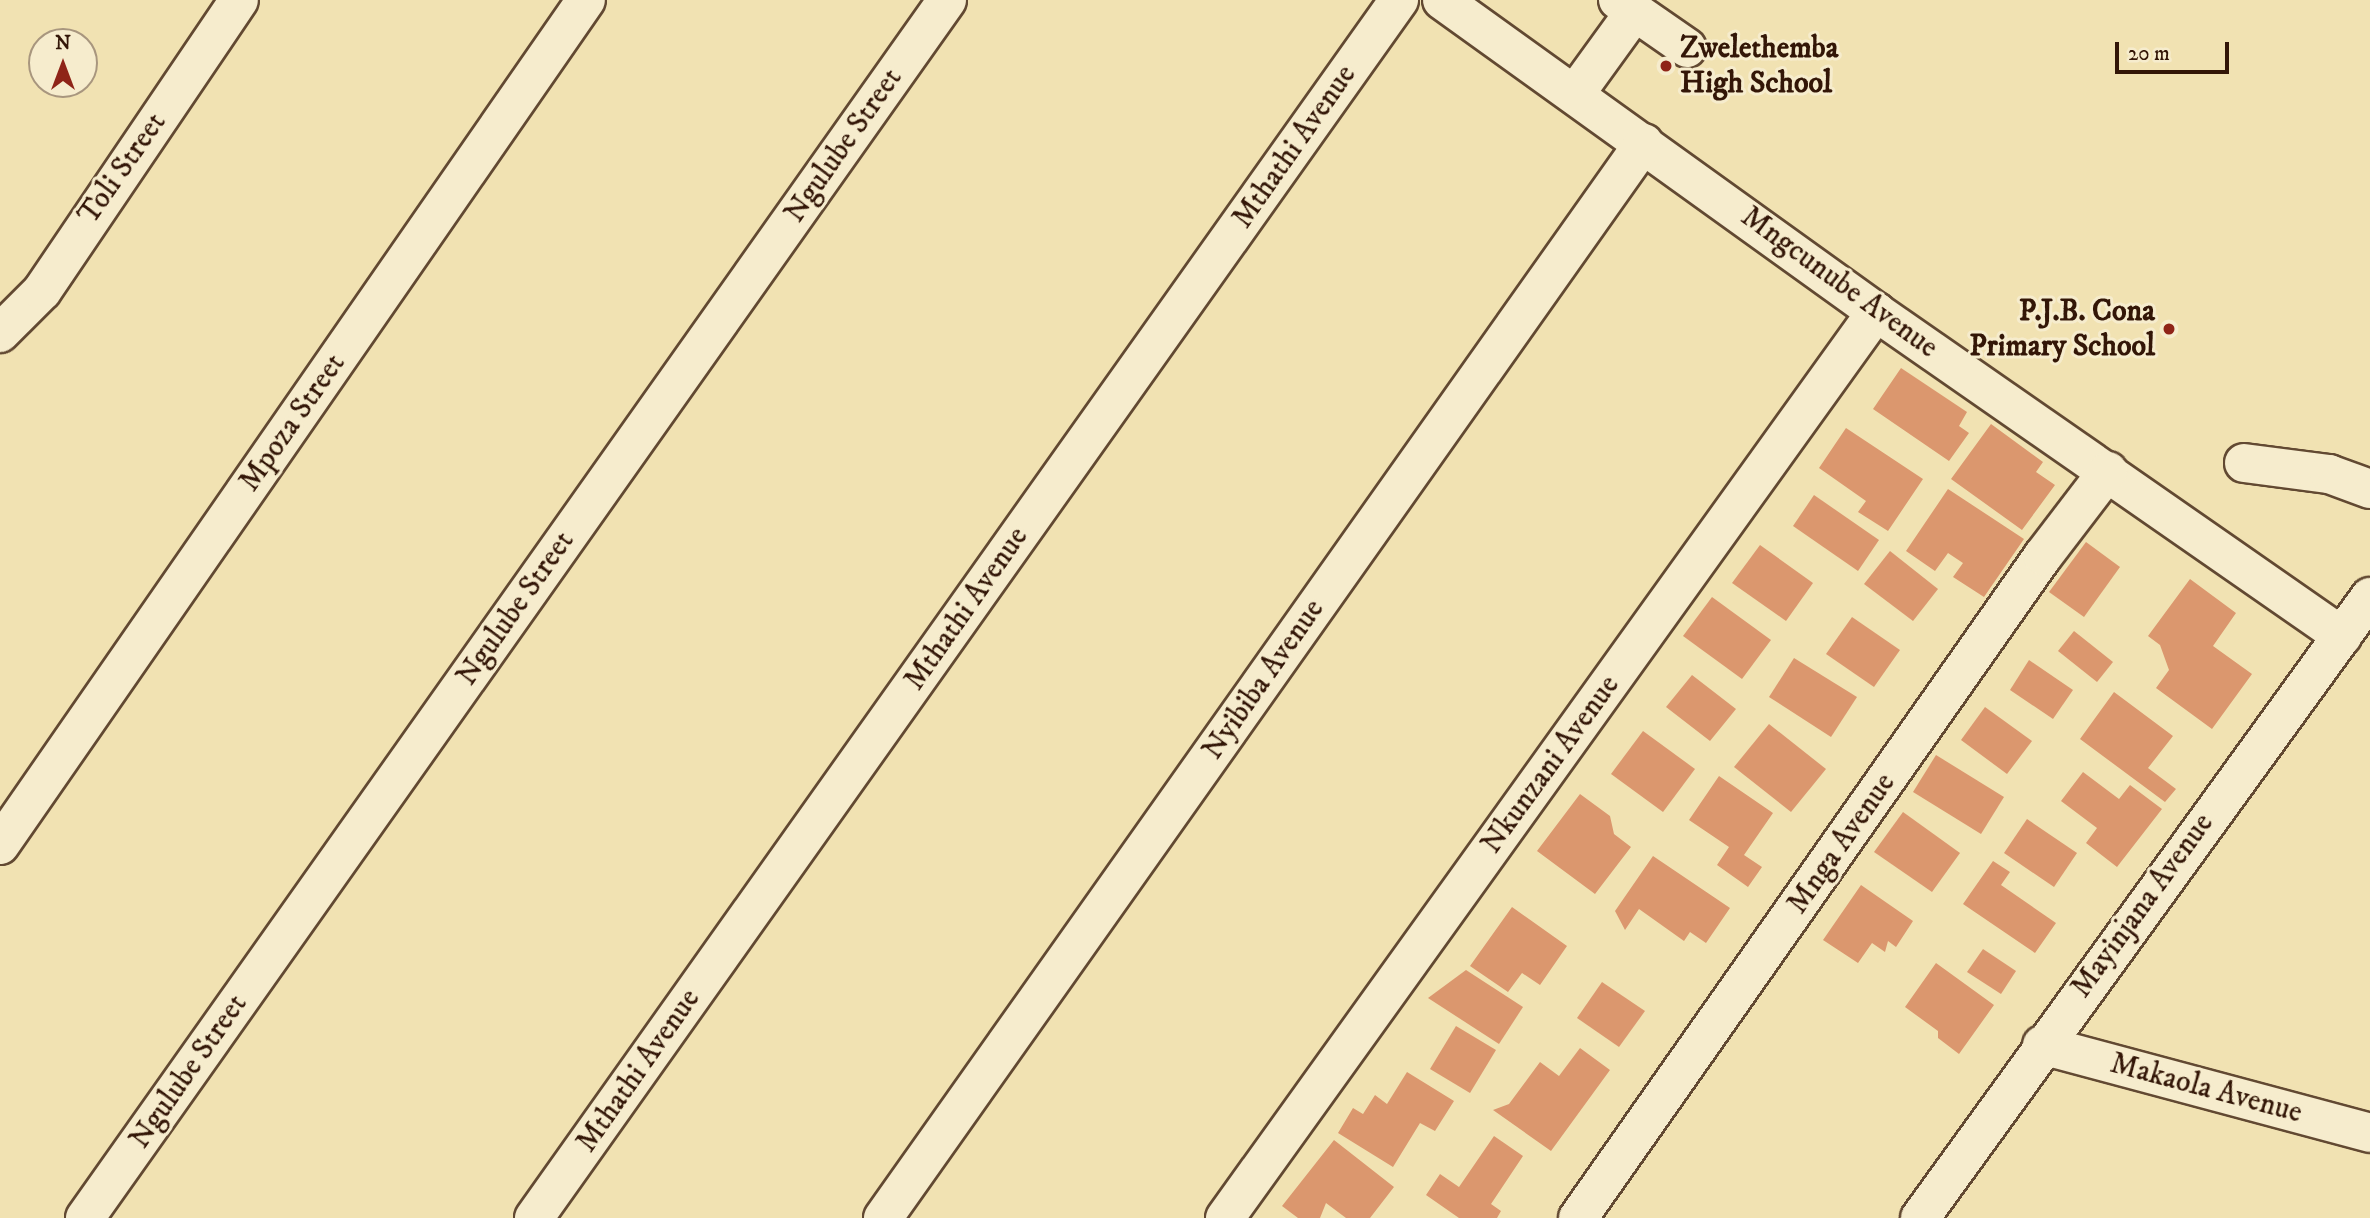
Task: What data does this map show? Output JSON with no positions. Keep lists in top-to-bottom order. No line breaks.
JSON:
{"streets":{"street":["Ngulube Street","Mthathi Avenue","Toli Street","Mngcunube Avenue","Mpoza Street","Nyibiba Avenue","Nkunzani Avenue","Mnga Avenue","Mayinjana Avenue","Makaola Avenue"]},"crossings":[["Mngcunube Avenue","Nyibiba Avenue"],["Mngcunube Avenue","Nkunzani Avenue"],["Mngcunube Avenue","Mnga Avenue"],["Mngcunube Avenue","Mayinjana Avenue"],["Mayinjana Avenue","Makaola Avenue"]],"places":["Zwelethemba High School","P.J.B. Cona Primary School"],"scale_bar":"20 m","north":"top"}
